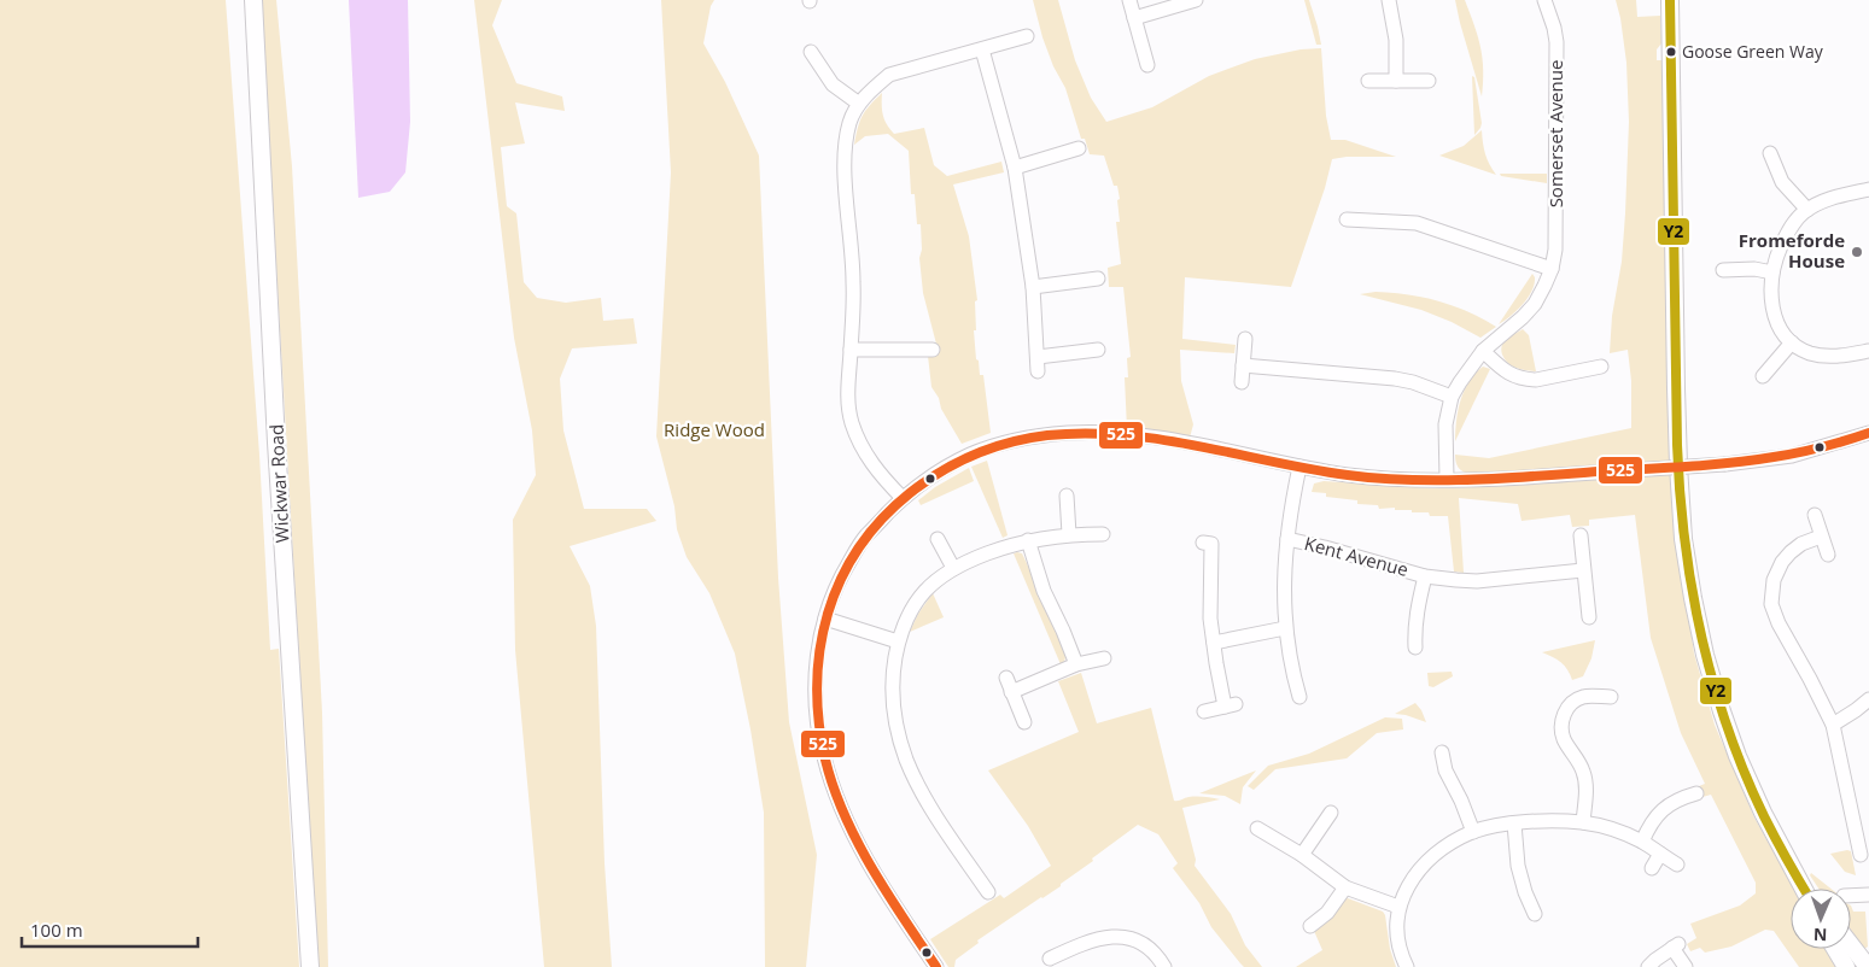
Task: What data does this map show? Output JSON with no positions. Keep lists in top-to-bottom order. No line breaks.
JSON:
{"streets":{"main road":["Wickwar Road"],"street":["Somerset Avenue","Kent Avenue"]},"parks":["Ridge Wood"],"places":["Goose Green Way","Fromeforde House"],"lines":["transit line Y2","transit line 525"],"scale_bar":"100 m","north":"bottom"}
